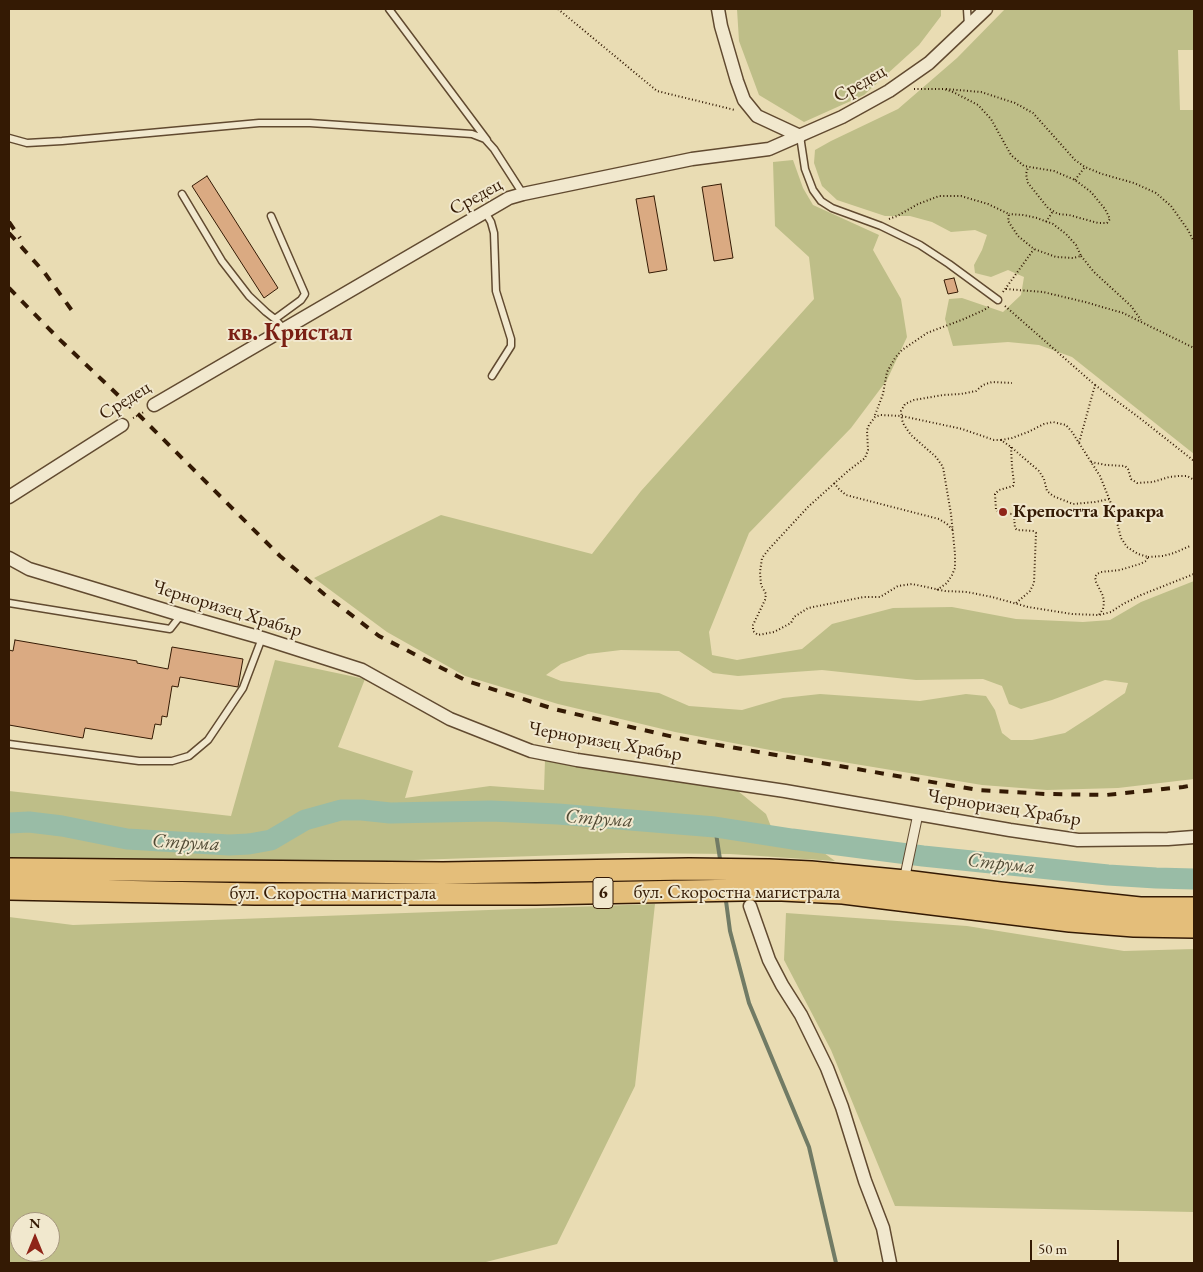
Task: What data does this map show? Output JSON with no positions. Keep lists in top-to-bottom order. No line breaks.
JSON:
{"streets":{"highway":["6","бул. Скоростна магистрала"],"street":["Средец","Черноризец Храбър"]},"districts":["кв. Кристал"],"water":["Струма"],"places":["Крепостта Кракра"],"scale_bar":"50 m","north":"top"}
